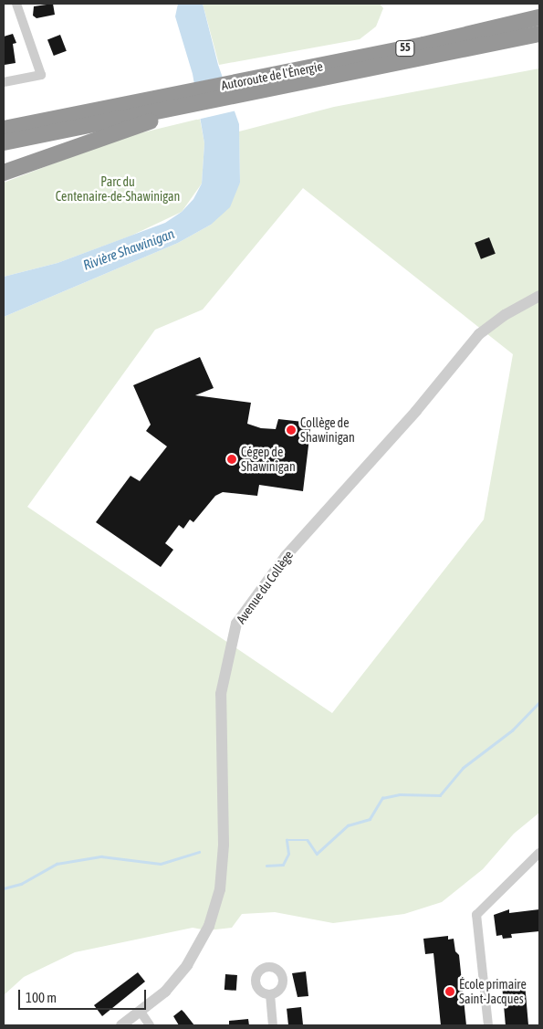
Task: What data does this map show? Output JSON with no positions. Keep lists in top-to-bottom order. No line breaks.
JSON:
{"streets":{"highway":["55","Autoroute de l'Énergie"],"street":["Avenue du Collège"]},"water":["Rivière Shawinigan"],"parks":["Parc du Centenaire-de-Shawinigan"],"places":["Collège de Shawinigan","Cégep de Shawinigan","École primaire Saint-Jacques"],"scale_bar":"100 m"}
